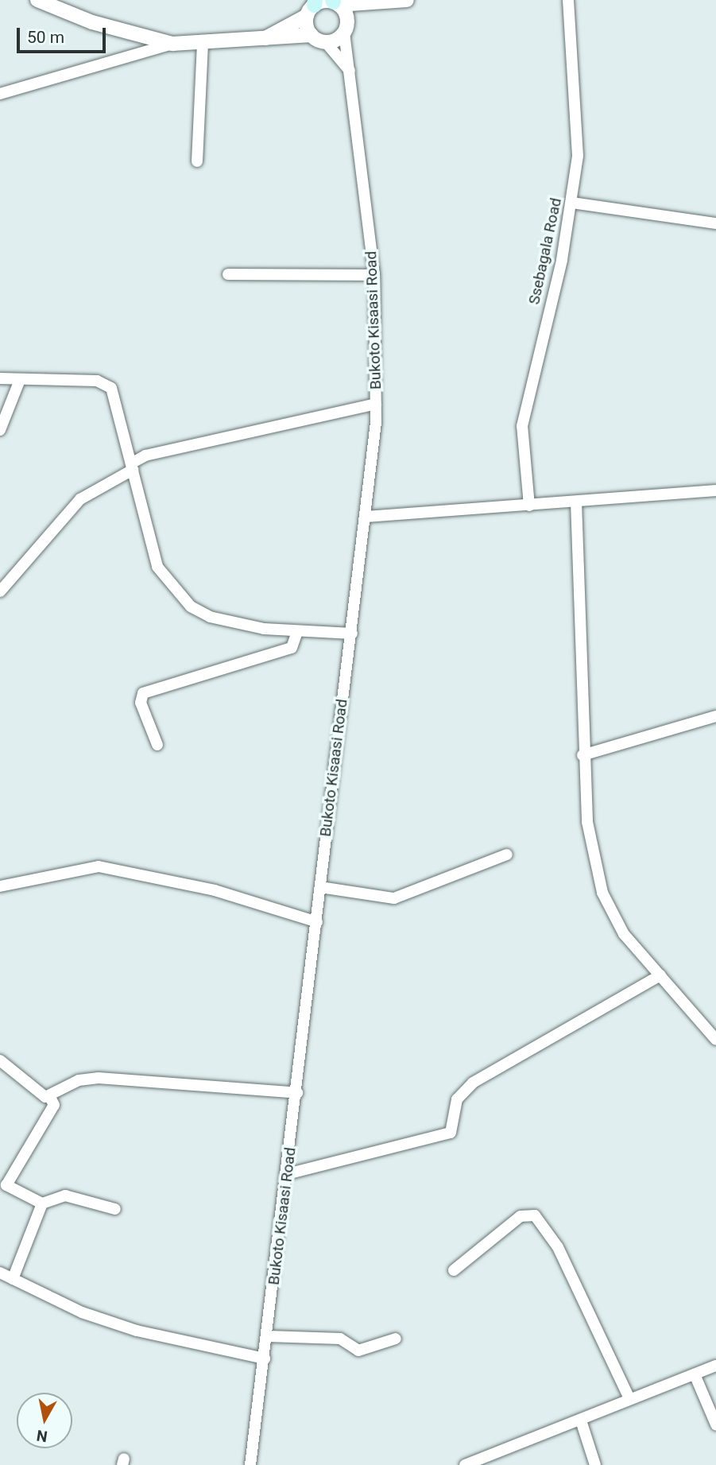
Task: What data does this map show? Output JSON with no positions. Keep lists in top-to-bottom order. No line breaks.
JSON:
{"streets":{"street":["Ssebagala Road","Bukoto Kisaasi Road"]},"scale_bar":"50 m","north":"bottom"}
